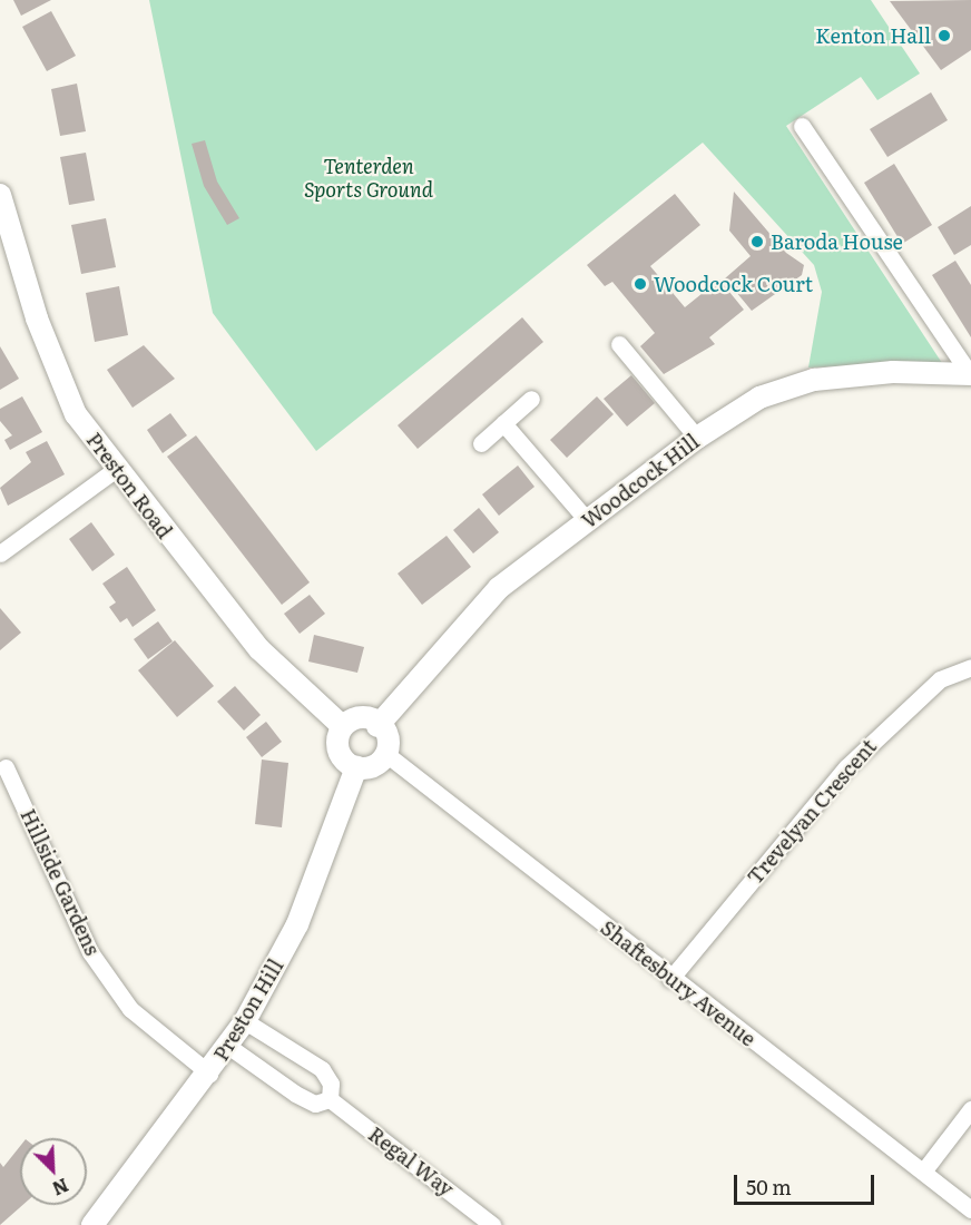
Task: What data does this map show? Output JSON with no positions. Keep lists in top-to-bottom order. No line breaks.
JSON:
{"streets":{"street":["Woodcock Hill","Preston Road","Trevelyan Crescent","Hillside Gardens","Shaftesbury Avenue","Preston Hill","Regal Way"]},"crossings":[["Woodcock Hill","Preston Road"],["Woodcock Hill","Shaftesbury Avenue"],["Woodcock Hill","Preston Hill"],["Preston Road","Shaftesbury Avenue"],["Preston Road","Preston Hill"],["Trevelyan Crescent","Shaftesbury Avenue"],["Hillside Gardens","Preston Hill"],["Shaftesbury Avenue","Preston Hill"]],"parks":["Tenterden Sports Ground"],"places":["Kenton Hall","Baroda House","Woodcock Court"],"scale_bar":"50 m","north":"bottom right"}
